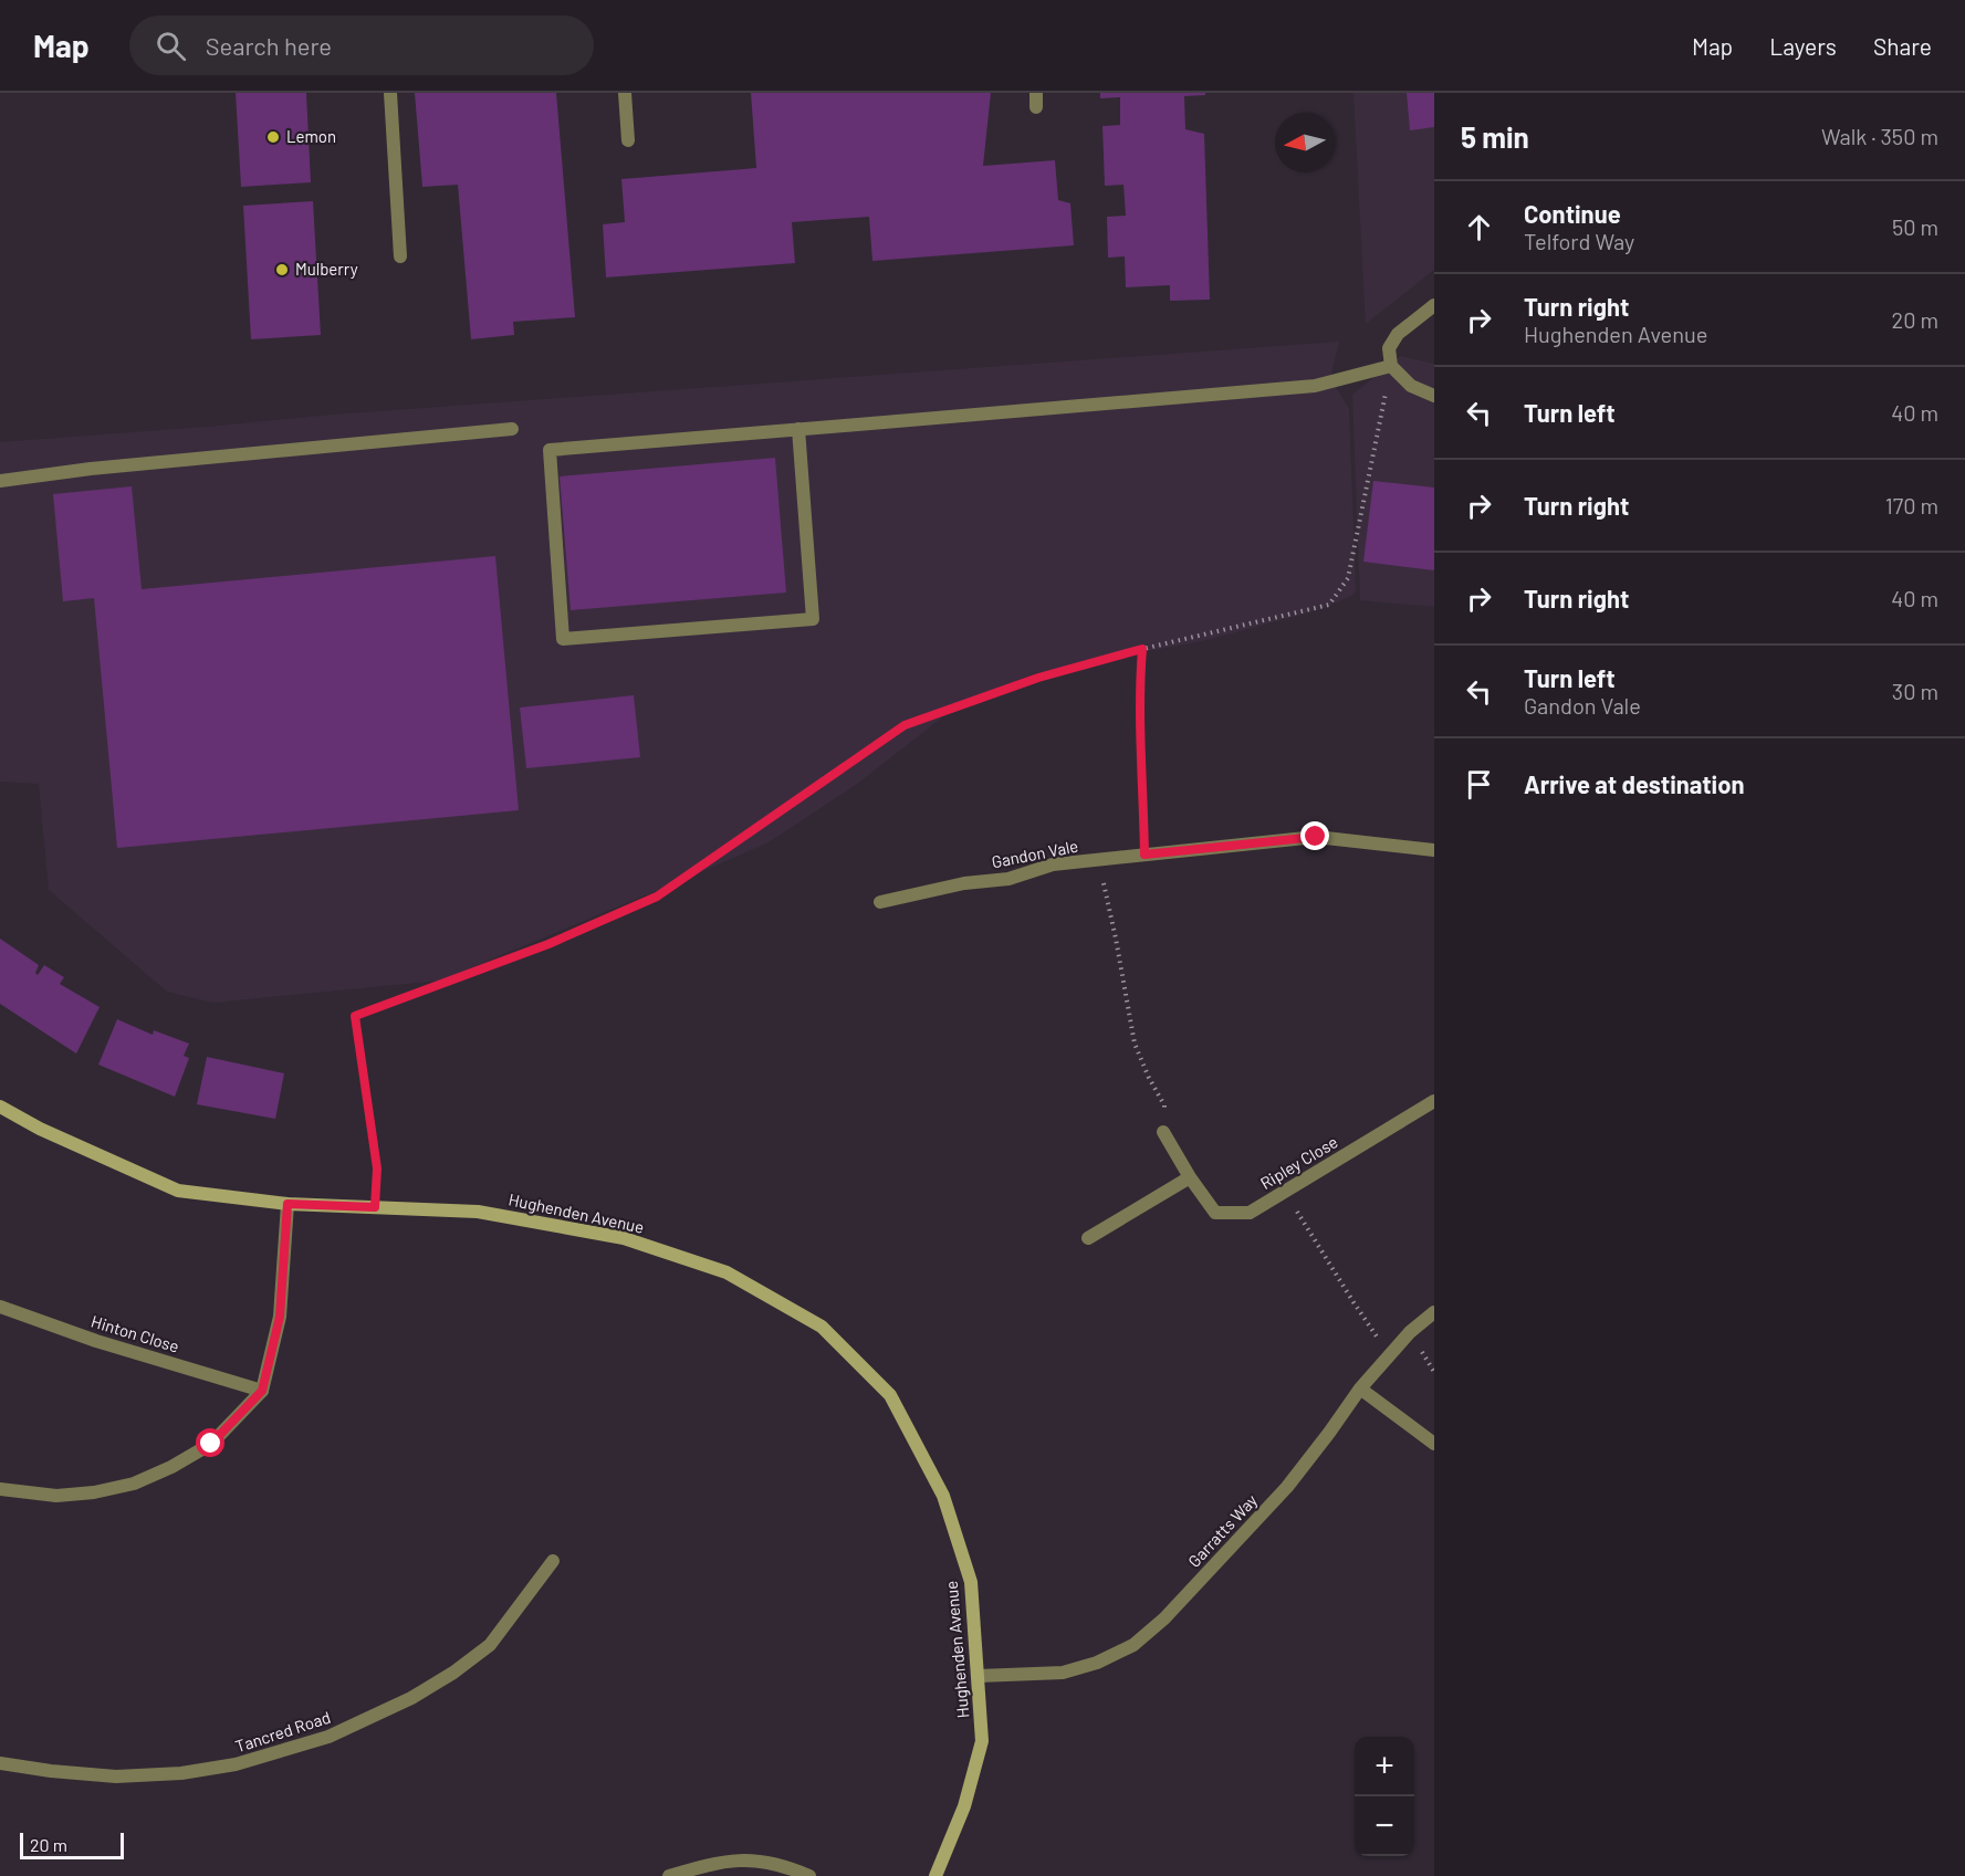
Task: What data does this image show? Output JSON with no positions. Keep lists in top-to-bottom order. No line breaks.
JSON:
{"streets":{"street":["Gandon Vale","Ripley Close","Hughenden Avenue","Hinton Close","Garratts Way","Tancred Road"]},"crossings":[["Hughenden Avenue","Garratts Way"]],"places":["Lemon","Mulberry"],"scale_bar":"20 m","north":"left","page":{"header":"Map","search":"Search here","nav":["Map","Layers","Share"],"heading":["5 min","Walk · 350 m"],"list":[["Continue","Telford Way","50 m"],["Turn right","Hughenden Avenue","20 m"],["Turn left","40 m"],["Turn right","170 m"],["Turn right","40 m"],["Turn left","Gandon Vale","30 m"],"Arrive at destination"],"map_buttons":["+","−"],"scale":"20 m"}}
